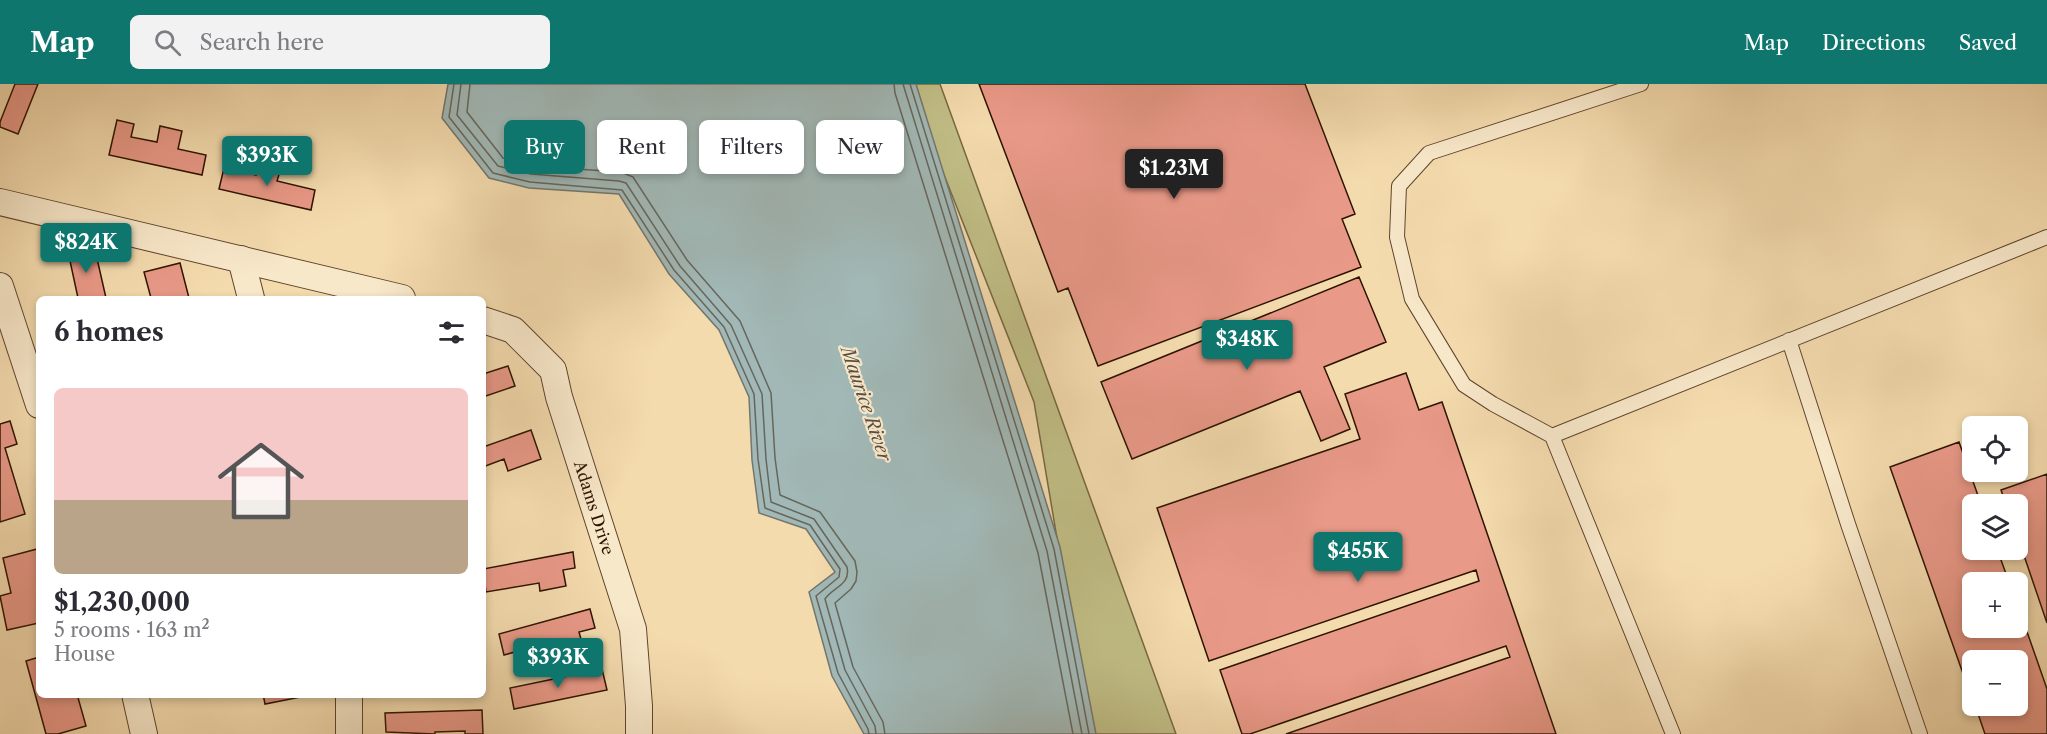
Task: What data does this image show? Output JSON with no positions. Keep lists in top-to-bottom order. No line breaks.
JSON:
{"streets":{"street":["Adams Drive"]},"water":["Maurice River"],"page":{"header":"Map","search":"Search here","nav":["Map","Directions","Saved"],"chip":["Buy","Rent","Filters","New"],"price":["$393K","$1.23M","$824K","$348K","$455K","$393K"],"heading":"6 homes","list":[{"name":"$1,230,000","note":"5 rooms · 163 m² · House"}],"map_buttons":["+","−"]}}
